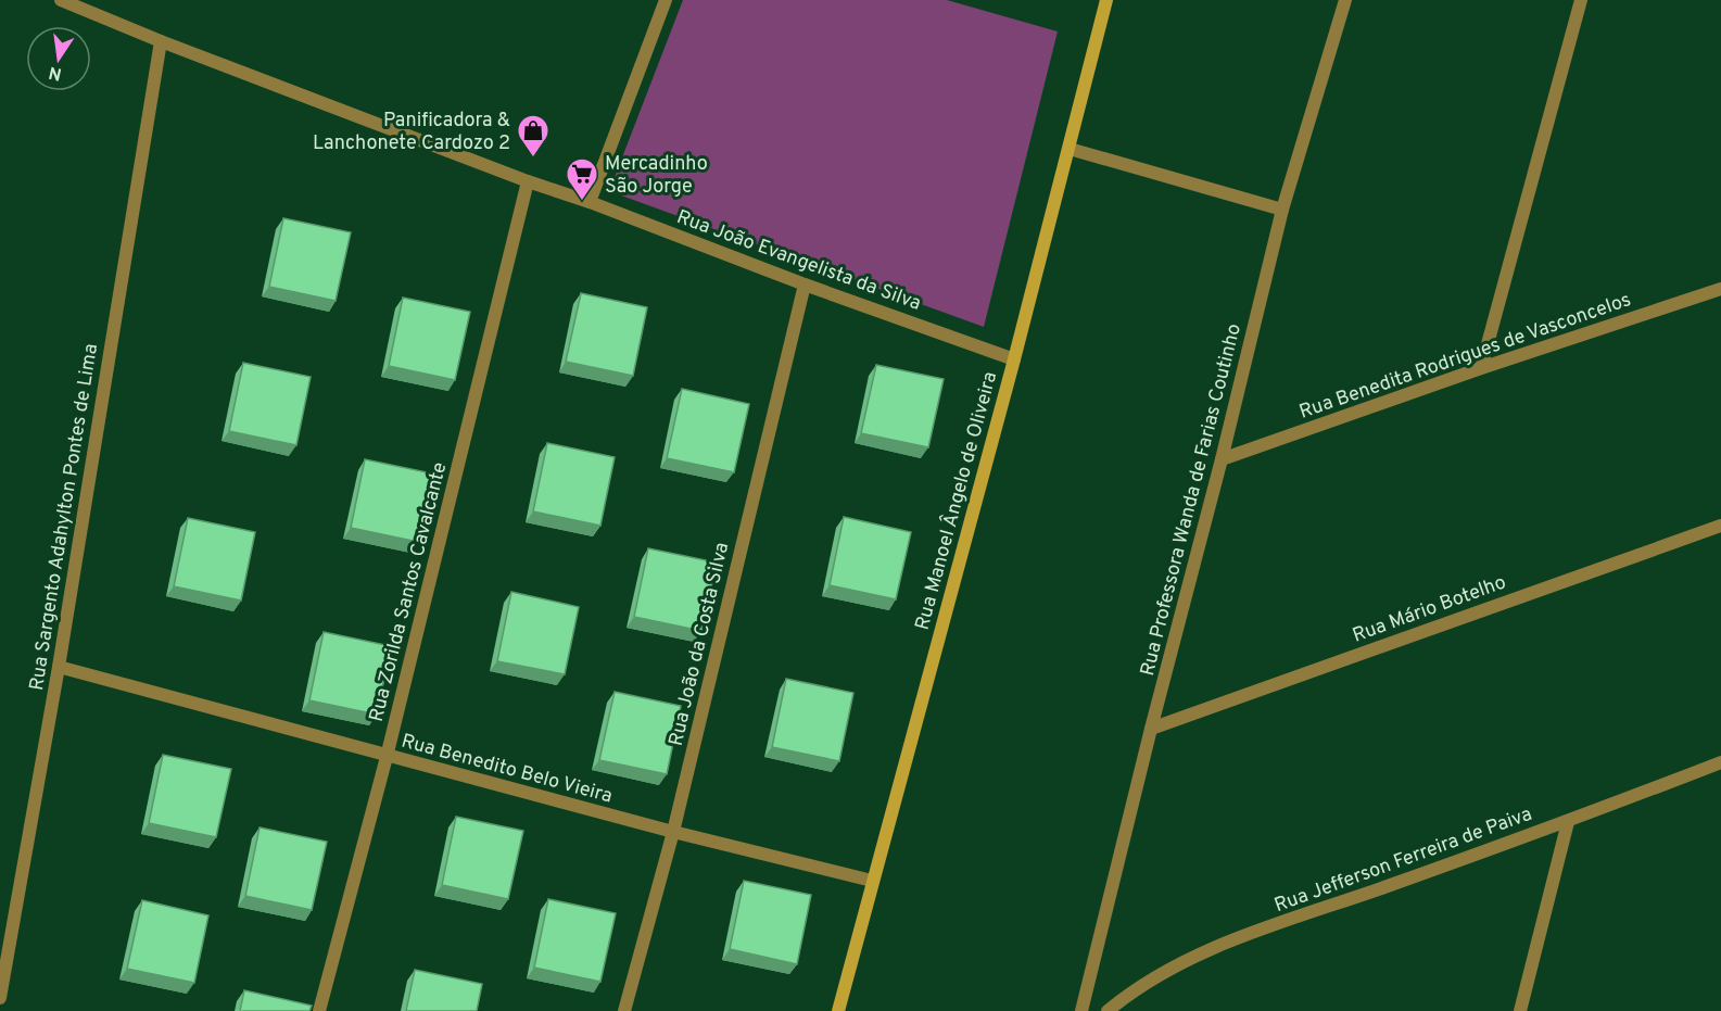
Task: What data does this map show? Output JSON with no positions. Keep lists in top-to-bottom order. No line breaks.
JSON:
{"streets":{"street":["Rua João Evangelista da Silva","Rua Benedita Rodrigues de Vasconcelos","Rua Professora Wanda de Farias Coutinho","Rua Manoel Ângelo de Oliveira","Rua Sargento Adahylton Pontes de Lima","Rua Zorilda Santos Cavalcante","Rua Mário Botelho","Rua João da Costa Silva","Rua Benedito Belo Vieira","Rua Jefferson Ferreira de Paiva"]},"crossings":[["Rua João Evangelista da Silva","Rua Manoel Ângelo de Oliveira"],["Rua João Evangelista da Silva","Rua Sargento Adahylton Pontes de Lima"],["Rua João Evangelista da Silva","Rua Zorilda Santos Cavalcante"],["Rua João Evangelista da Silva","Rua João da Costa Silva"],["Rua Benedita Rodrigues de Vasconcelos","Rua Professora Wanda de Farias Coutinho"],["Rua Professora Wanda de Farias Coutinho","Rua Mário Botelho"],["Rua Manoel Ângelo de Oliveira","Rua Benedito Belo Vieira"],["Rua Sargento Adahylton Pontes de Lima","Rua Benedito Belo Vieira"],["Rua Zorilda Santos Cavalcante","Rua Benedito Belo Vieira"],["Rua João da Costa Silva","Rua Benedito Belo Vieira"]],"places":{"shop":["Panificadora & Lanchonete Cardozo 2"],"supermarket":["Mercadinho São Jorge"]},"north":"bottom"}
